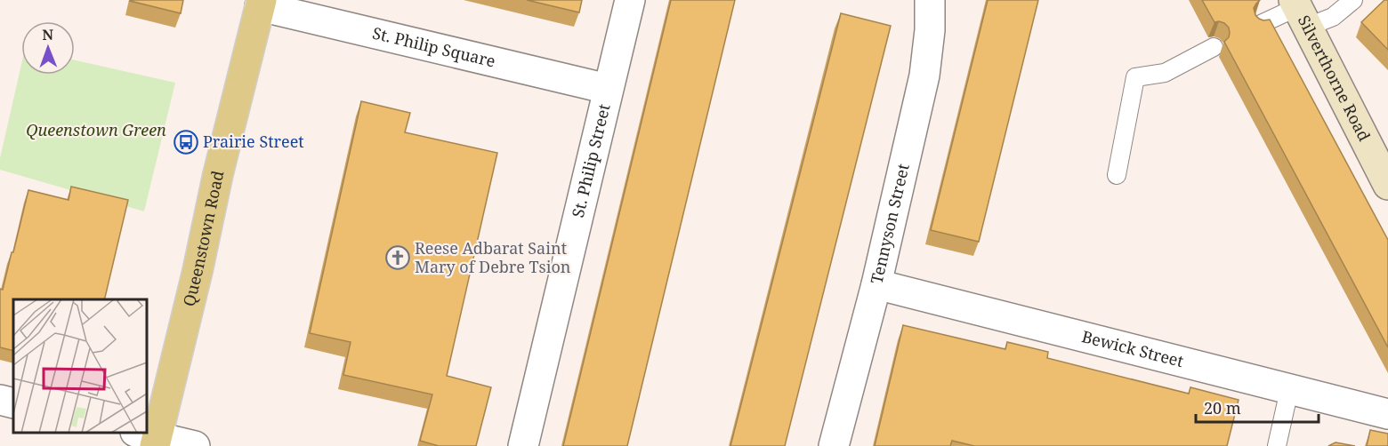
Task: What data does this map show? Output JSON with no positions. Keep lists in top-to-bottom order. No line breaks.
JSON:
{"streets":{"main road":["Silverthorne Road","Queenstown Road"],"street":["St. Philip Square","St. Philip Street","Tennyson Street","Bewick Street"]},"crossings":[["St. Philip Square","St. Philip Street"],["St. Philip Square","Queenstown Road"],["Tennyson Street","Bewick Street"]],"parks":["Queenstown Green"],"places":{"bus stop":["Prairie Street"],"church":["Reese Adbarat Saint Mary of Debre Tsion"]},"scale_bar":"20 m","north":"top"}
